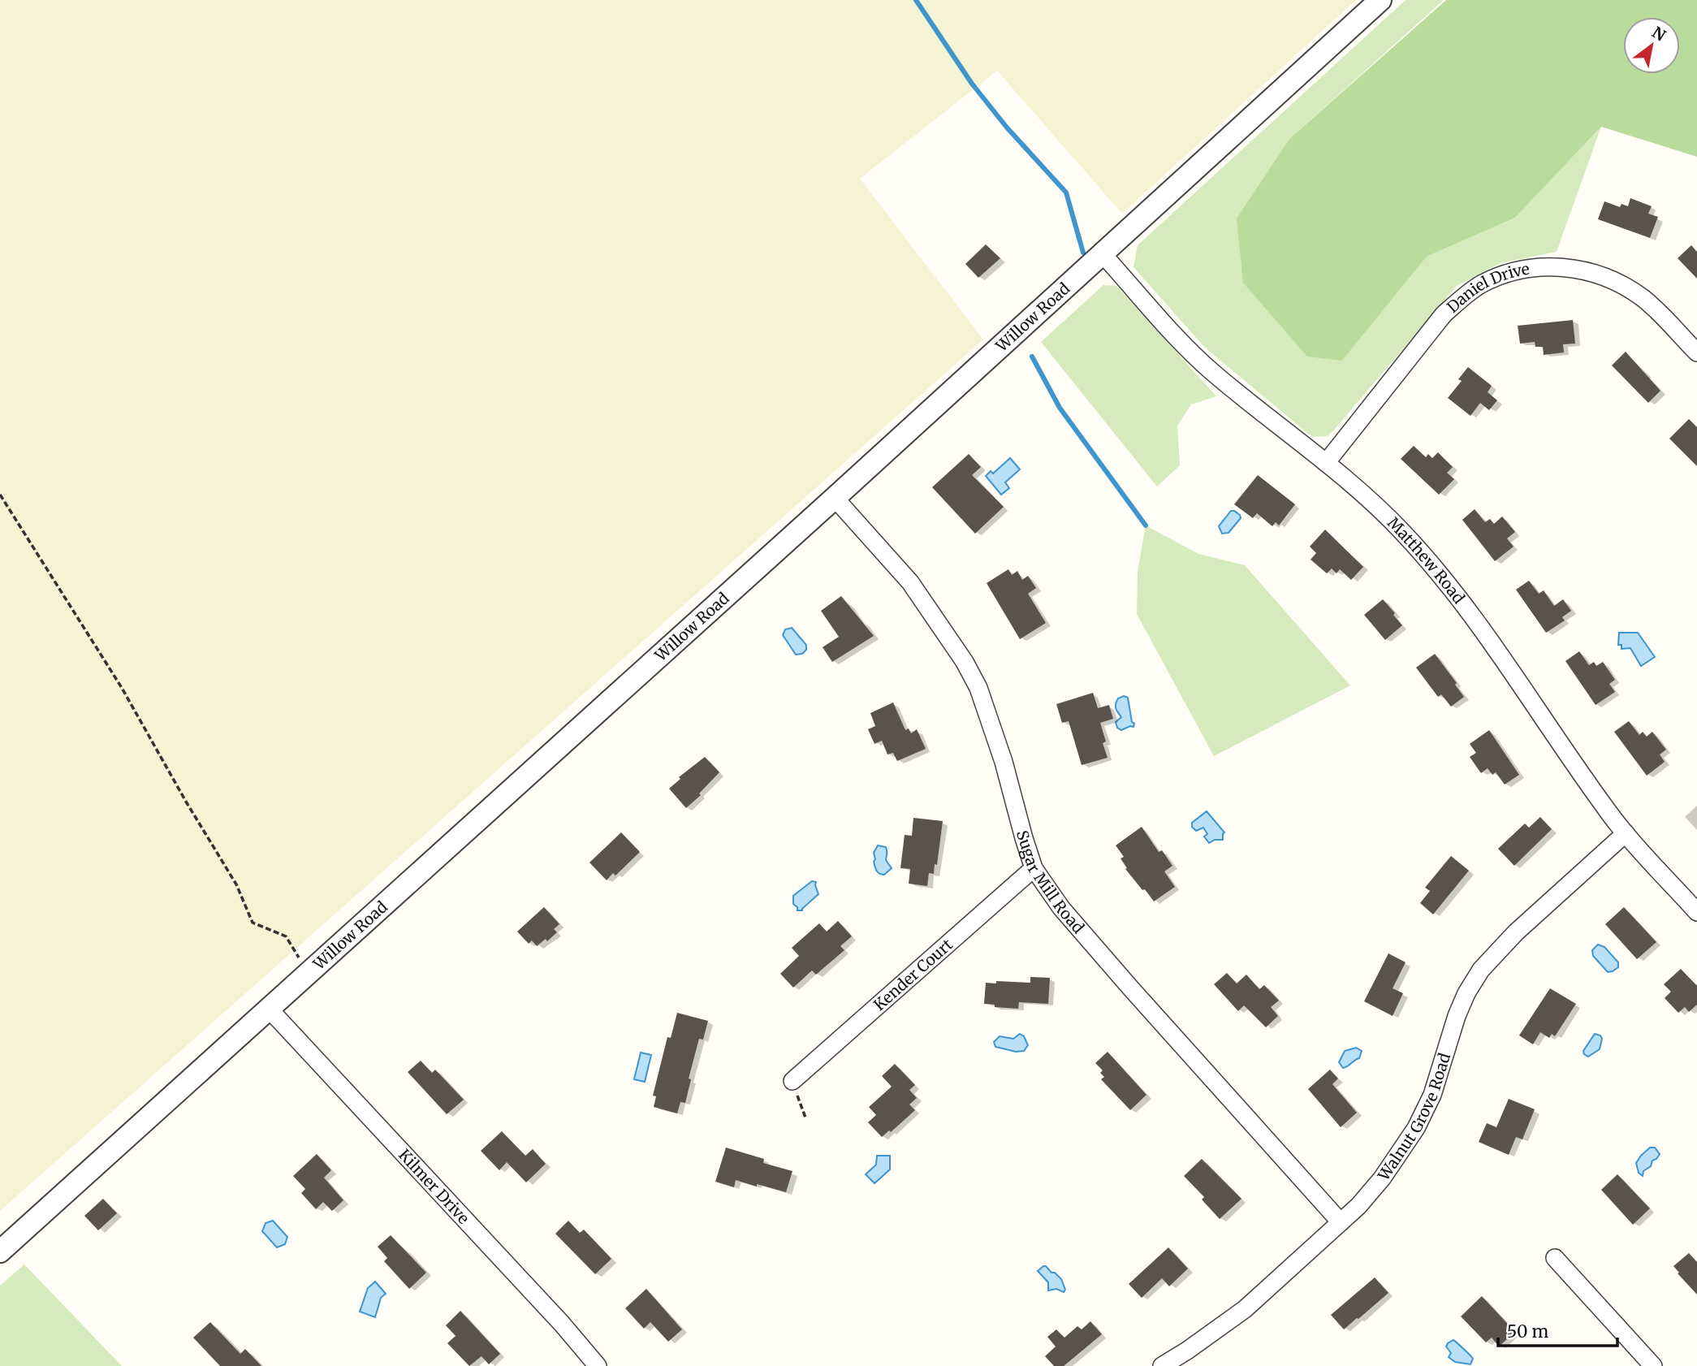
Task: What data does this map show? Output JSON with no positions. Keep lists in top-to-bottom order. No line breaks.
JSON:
{"streets":{"street":["Daniel Drive","Willow Road","Matthew Road","Sugar Mill Road","Kender Court","Walnut Grove Road","Kilmer Drive"]},"crossings":[["Daniel Drive","Matthew Road"],["Willow Road","Matthew Road"],["Willow Road","Sugar Mill Road"],["Willow Road","Kilmer Drive"],["Matthew Road","Walnut Grove Road"],["Sugar Mill Road","Kender Court"],["Sugar Mill Road","Walnut Grove Road"]],"scale_bar":"50 m","north":"top right"}
